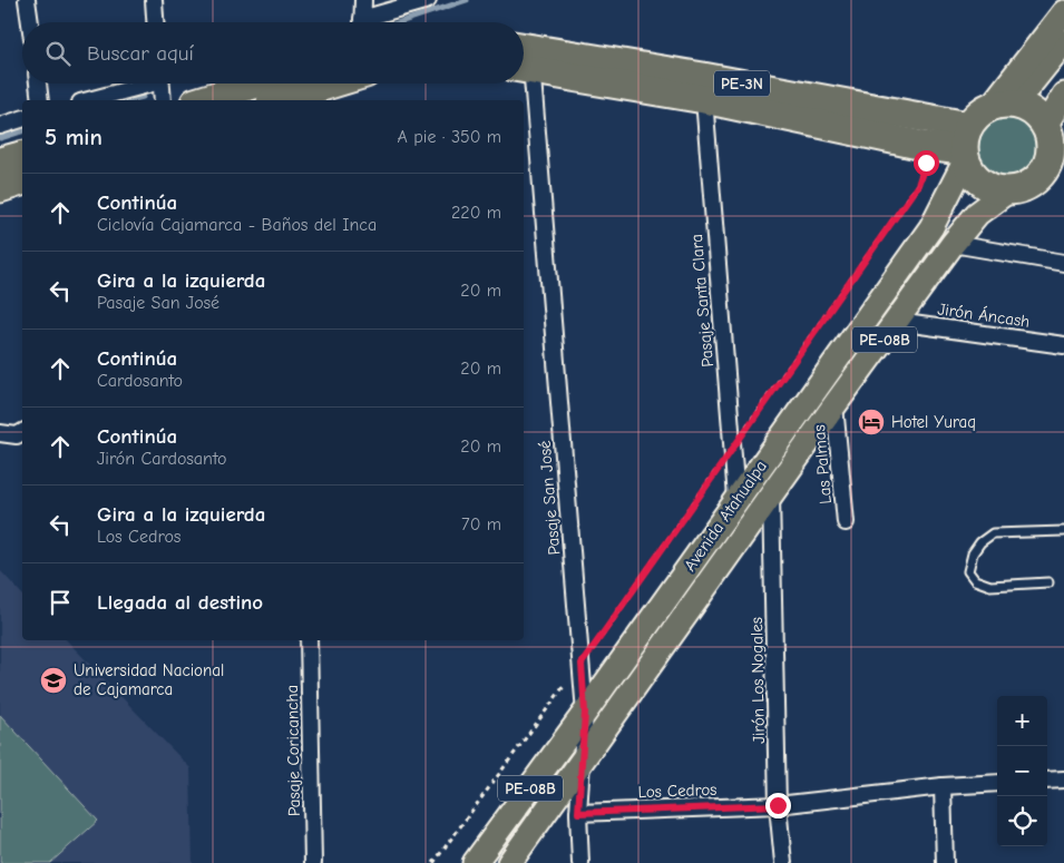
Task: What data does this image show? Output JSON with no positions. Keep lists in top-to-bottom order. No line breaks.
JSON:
{"streets":{"highway":["PE-3N"],"main road":["PE-08B","Avenida Atahualpa"],"street":["Pasaje Santa Clara","Jirón Áncash","Las Palmas","Pasaje San José","Jirón Los Nogales","Pasaje Coricancha","Los Cedros"]},"crossings":[["PE-3N","Pasaje Santa Clara"],["PE-3N","Avenida Atahualpa"],["Pasaje Santa Clara","Avenida Atahualpa"],["Jirón Áncash","Avenida Atahualpa"],["Las Palmas","Avenida Atahualpa"],["Pasaje San José","Avenida Atahualpa"],["Pasaje San José","Los Cedros"],["Avenida Atahualpa","Jirón Los Nogales"],["Jirón Los Nogales","Los Cedros"]],"places":{"hotel":["Hotel Yuraq"],"school or university":["Universidad Nacional de Cajamarca"]},"page":{"search":"Buscar aquí","heading":["5 min","A pie · 350 m"],"list":[["Continúa","Ciclovía Cajamarca - Baños del Inca","220 m"],["Gira a la izquierda","Pasaje San José","20 m"],["Continúa","Cardosanto","20 m"],["Continúa","Jirón Cardosanto","20 m"],["Gira a la izquierda","Los Cedros","70 m"],"Llegada al destino"],"map_buttons":["+","−"]}}
